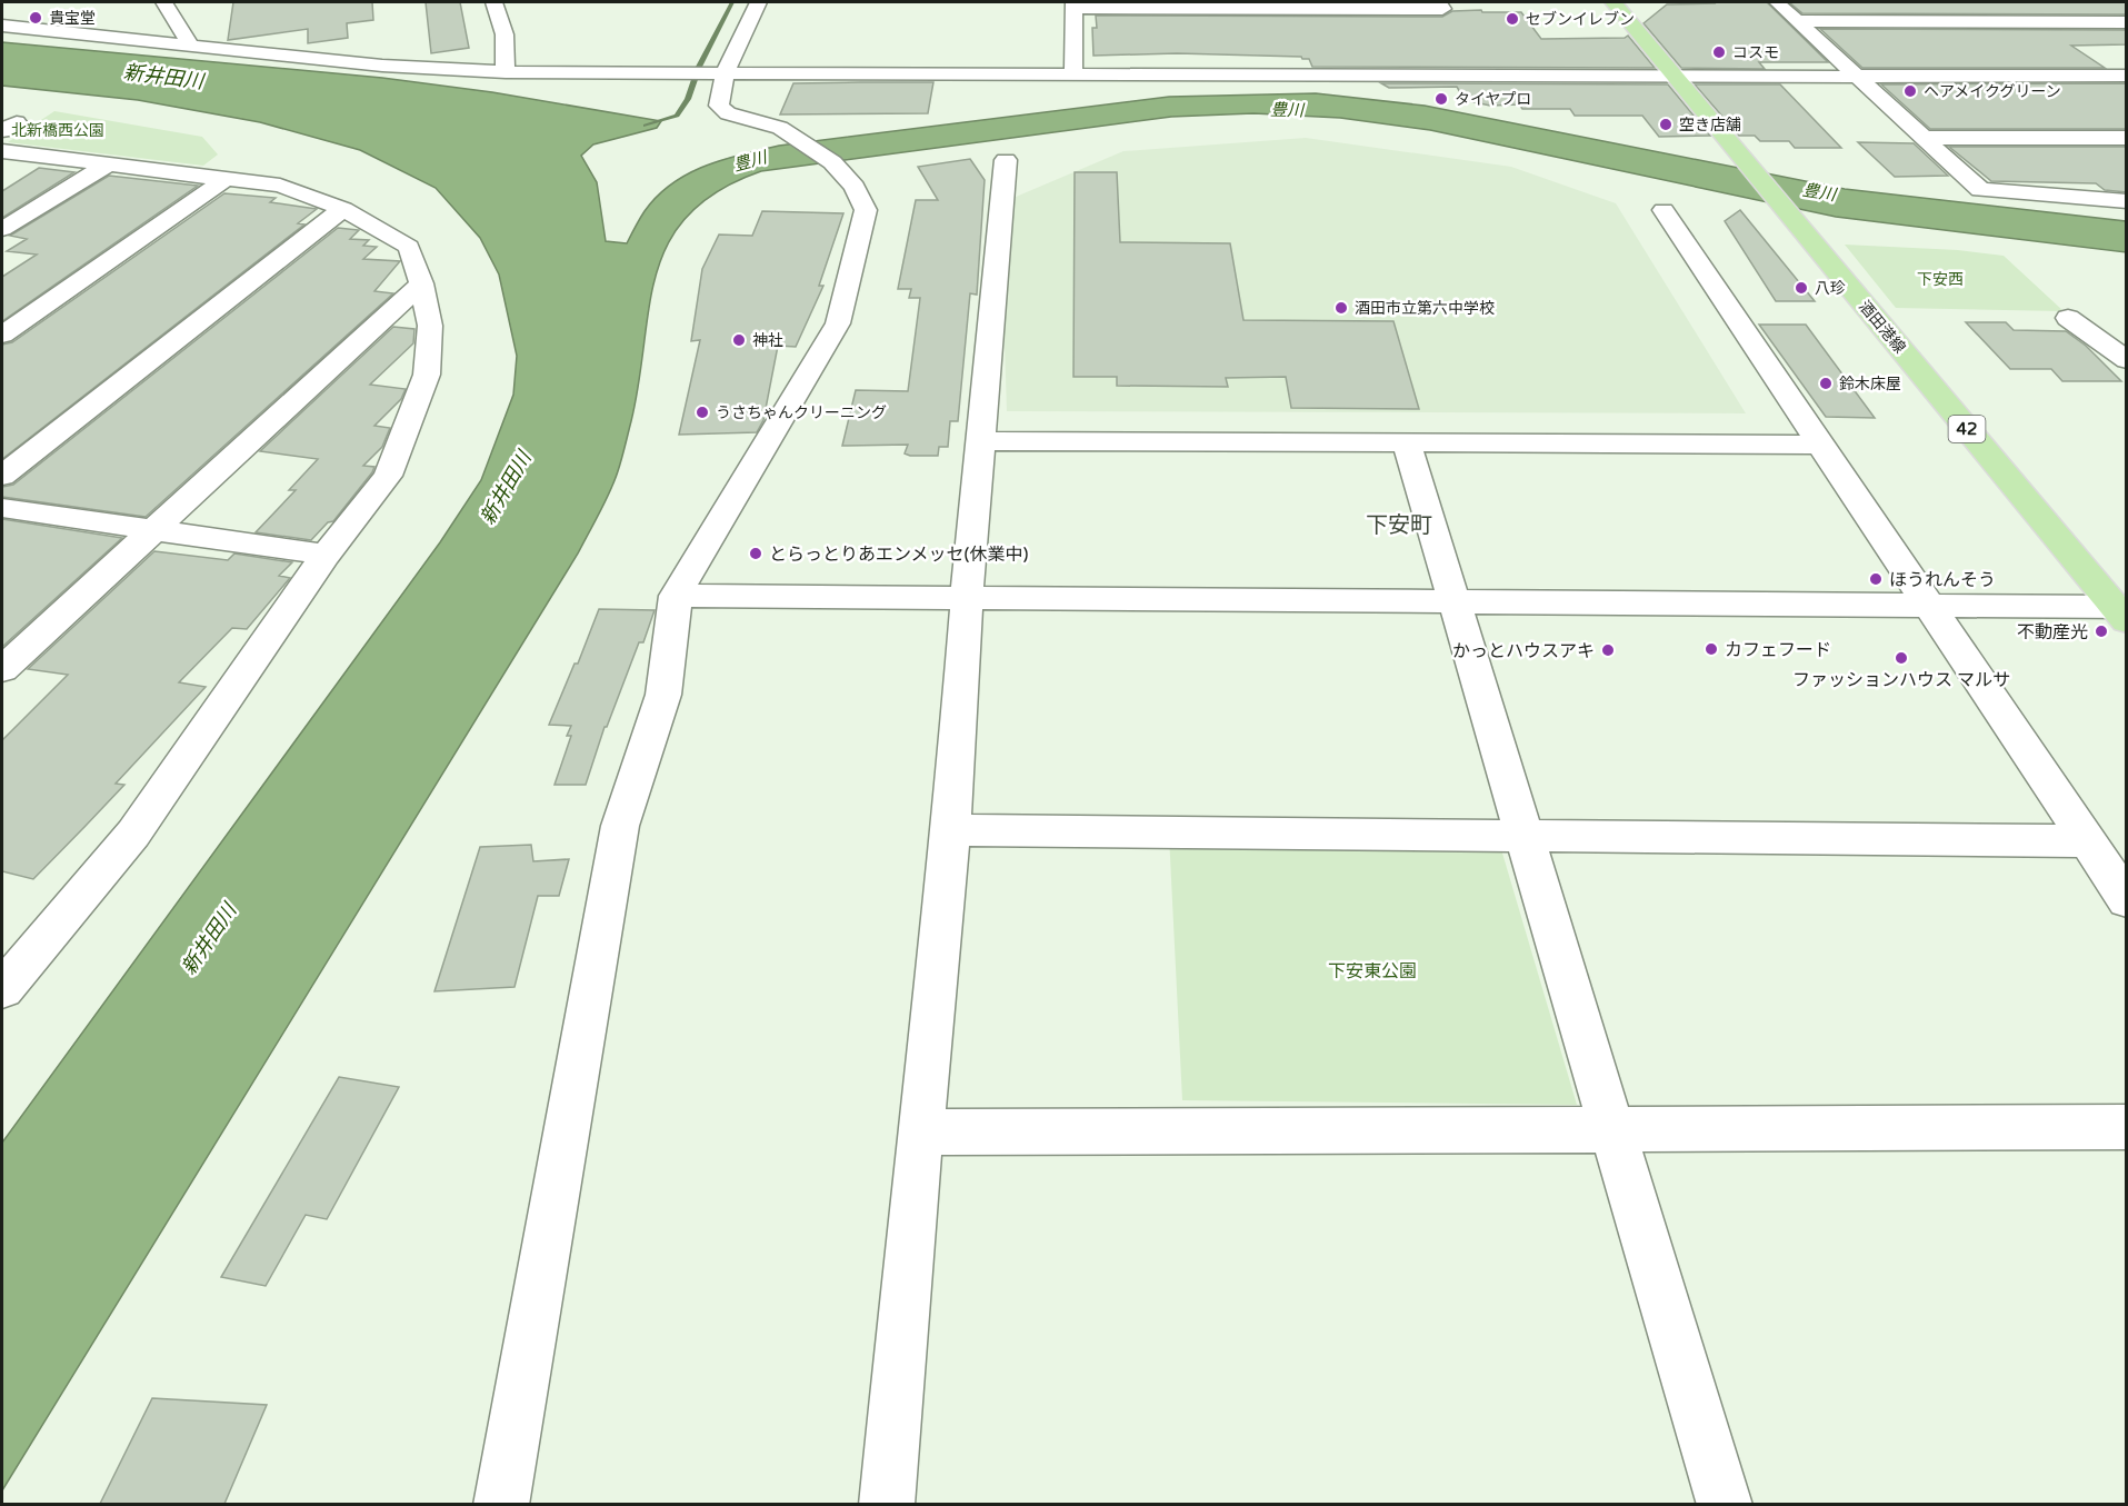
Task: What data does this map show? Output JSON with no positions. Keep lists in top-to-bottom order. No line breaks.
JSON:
{"streets":{"main road":["酒田港線","42"]},"districts":["下安町"],"water":["新井田川","豊川"],"parks":["北新橋西公園","下安西","下安東公園"],"places":["貴宝堂","セブンイレブン","コスモ","ヘアメイクグリーン","タイヤプロ","空き店舗","八珍","酒田市立第六中学校","神社","鈴木床屋","うさちゃんクリーニング","とらっとりあエンメッセ(休業中)","ほうれんそう","不動産光","カフェフード","かっとハウスアキ","ファッションハウス マルサ"]}
